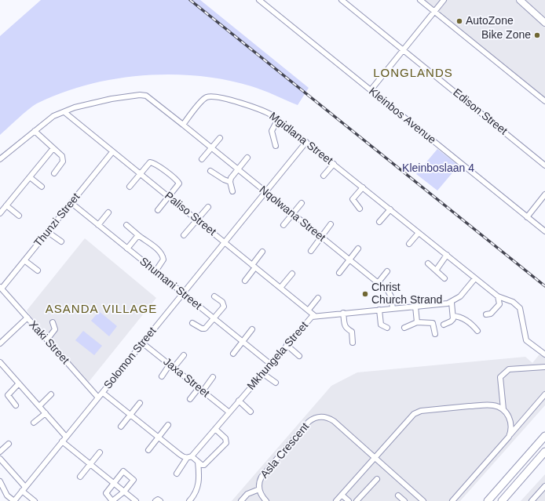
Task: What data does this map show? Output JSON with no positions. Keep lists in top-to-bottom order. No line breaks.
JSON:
{"streets":{"street":["Edison Street","Kleinbos Avenue","Mgidlana Street","Paliso Street","Nqolwana Street","Thunzi Street","Shumani Street","Xaki Street","Mkhungela Street","Solomon Street","Jaxa Street","Asla Crescent"]},"crossings":[["Mgidlana Street","Nqolwana Street"],["Mgidlana Street","Solomon Street"],["Paliso Street","Thunzi Street"],["Paliso Street","Mkhungela Street"],["Paliso Street","Solomon Street"],["Nqolwana Street","Mkhungela Street"],["Nqolwana Street","Solomon Street"],["Thunzi Street","Shumani Street"],["Thunzi Street","Xaki Street"],["Shumani Street","Mkhungela Street"],["Shumani Street","Solomon Street"],["Xaki Street","Solomon Street"],["Mkhungela Street","Jaxa Street"],["Solomon Street","Jaxa Street"]],"districts":["LONGLANDS","ASANDA VILLAGE"],"parks":["Kleinboslaan 4"],"places":["AutoZone","Bike Zone","Christ Church Strand"]}
